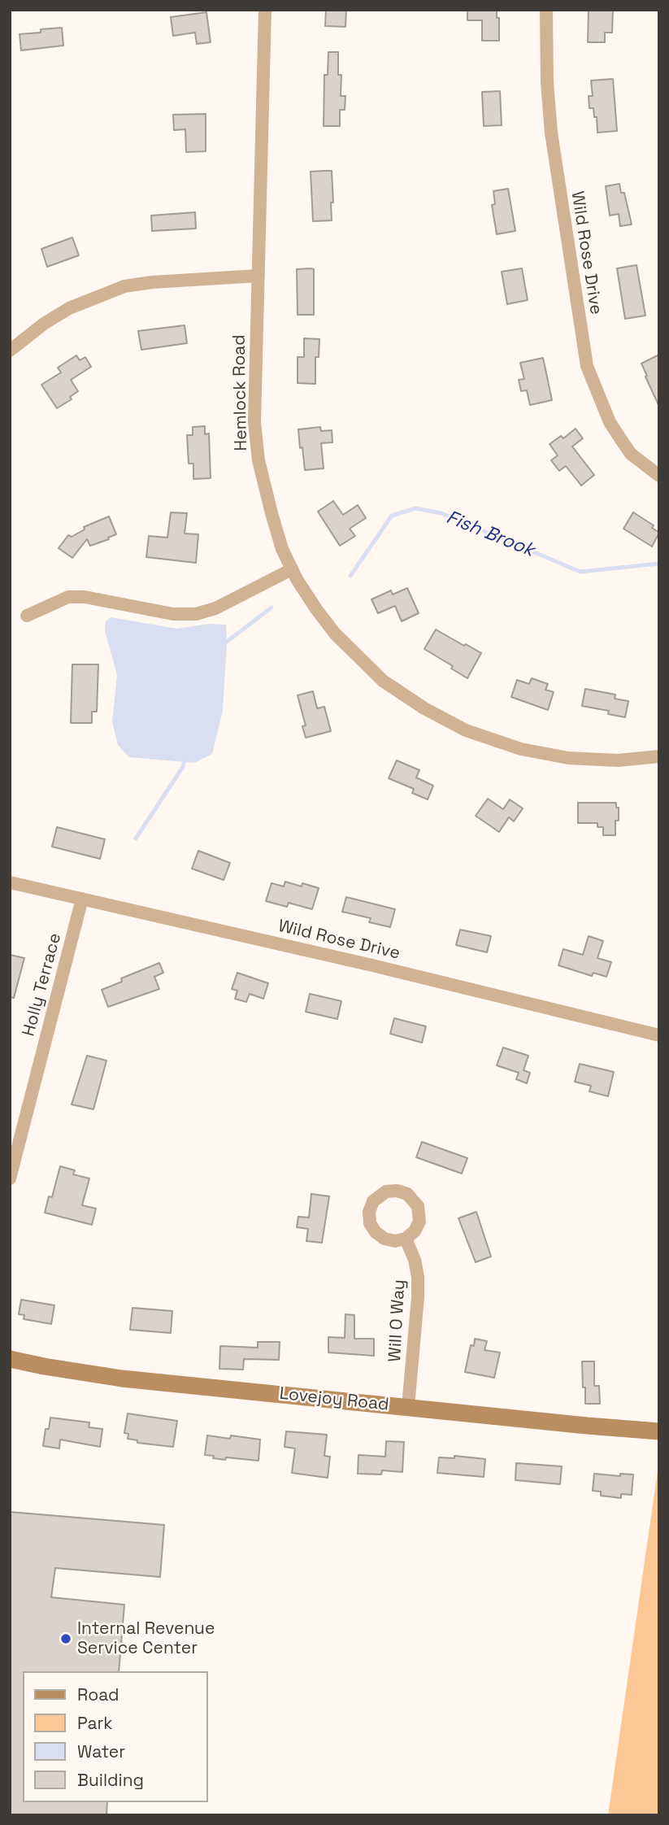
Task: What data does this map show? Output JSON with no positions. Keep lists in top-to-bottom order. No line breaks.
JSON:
{"streets":{"main road":["Lovejoy Road"],"street":["Wild Rose Drive","Hemlock Road","Holly Terrace","Will O Way"]},"crossings":[["Wild Rose Drive","Holly Terrace"],["Will O Way","Lovejoy Road"]],"water":["Fish Brook"],"places":["Internal Revenue Service Center"],"legend":["Road","Park","Water","Building"]}
